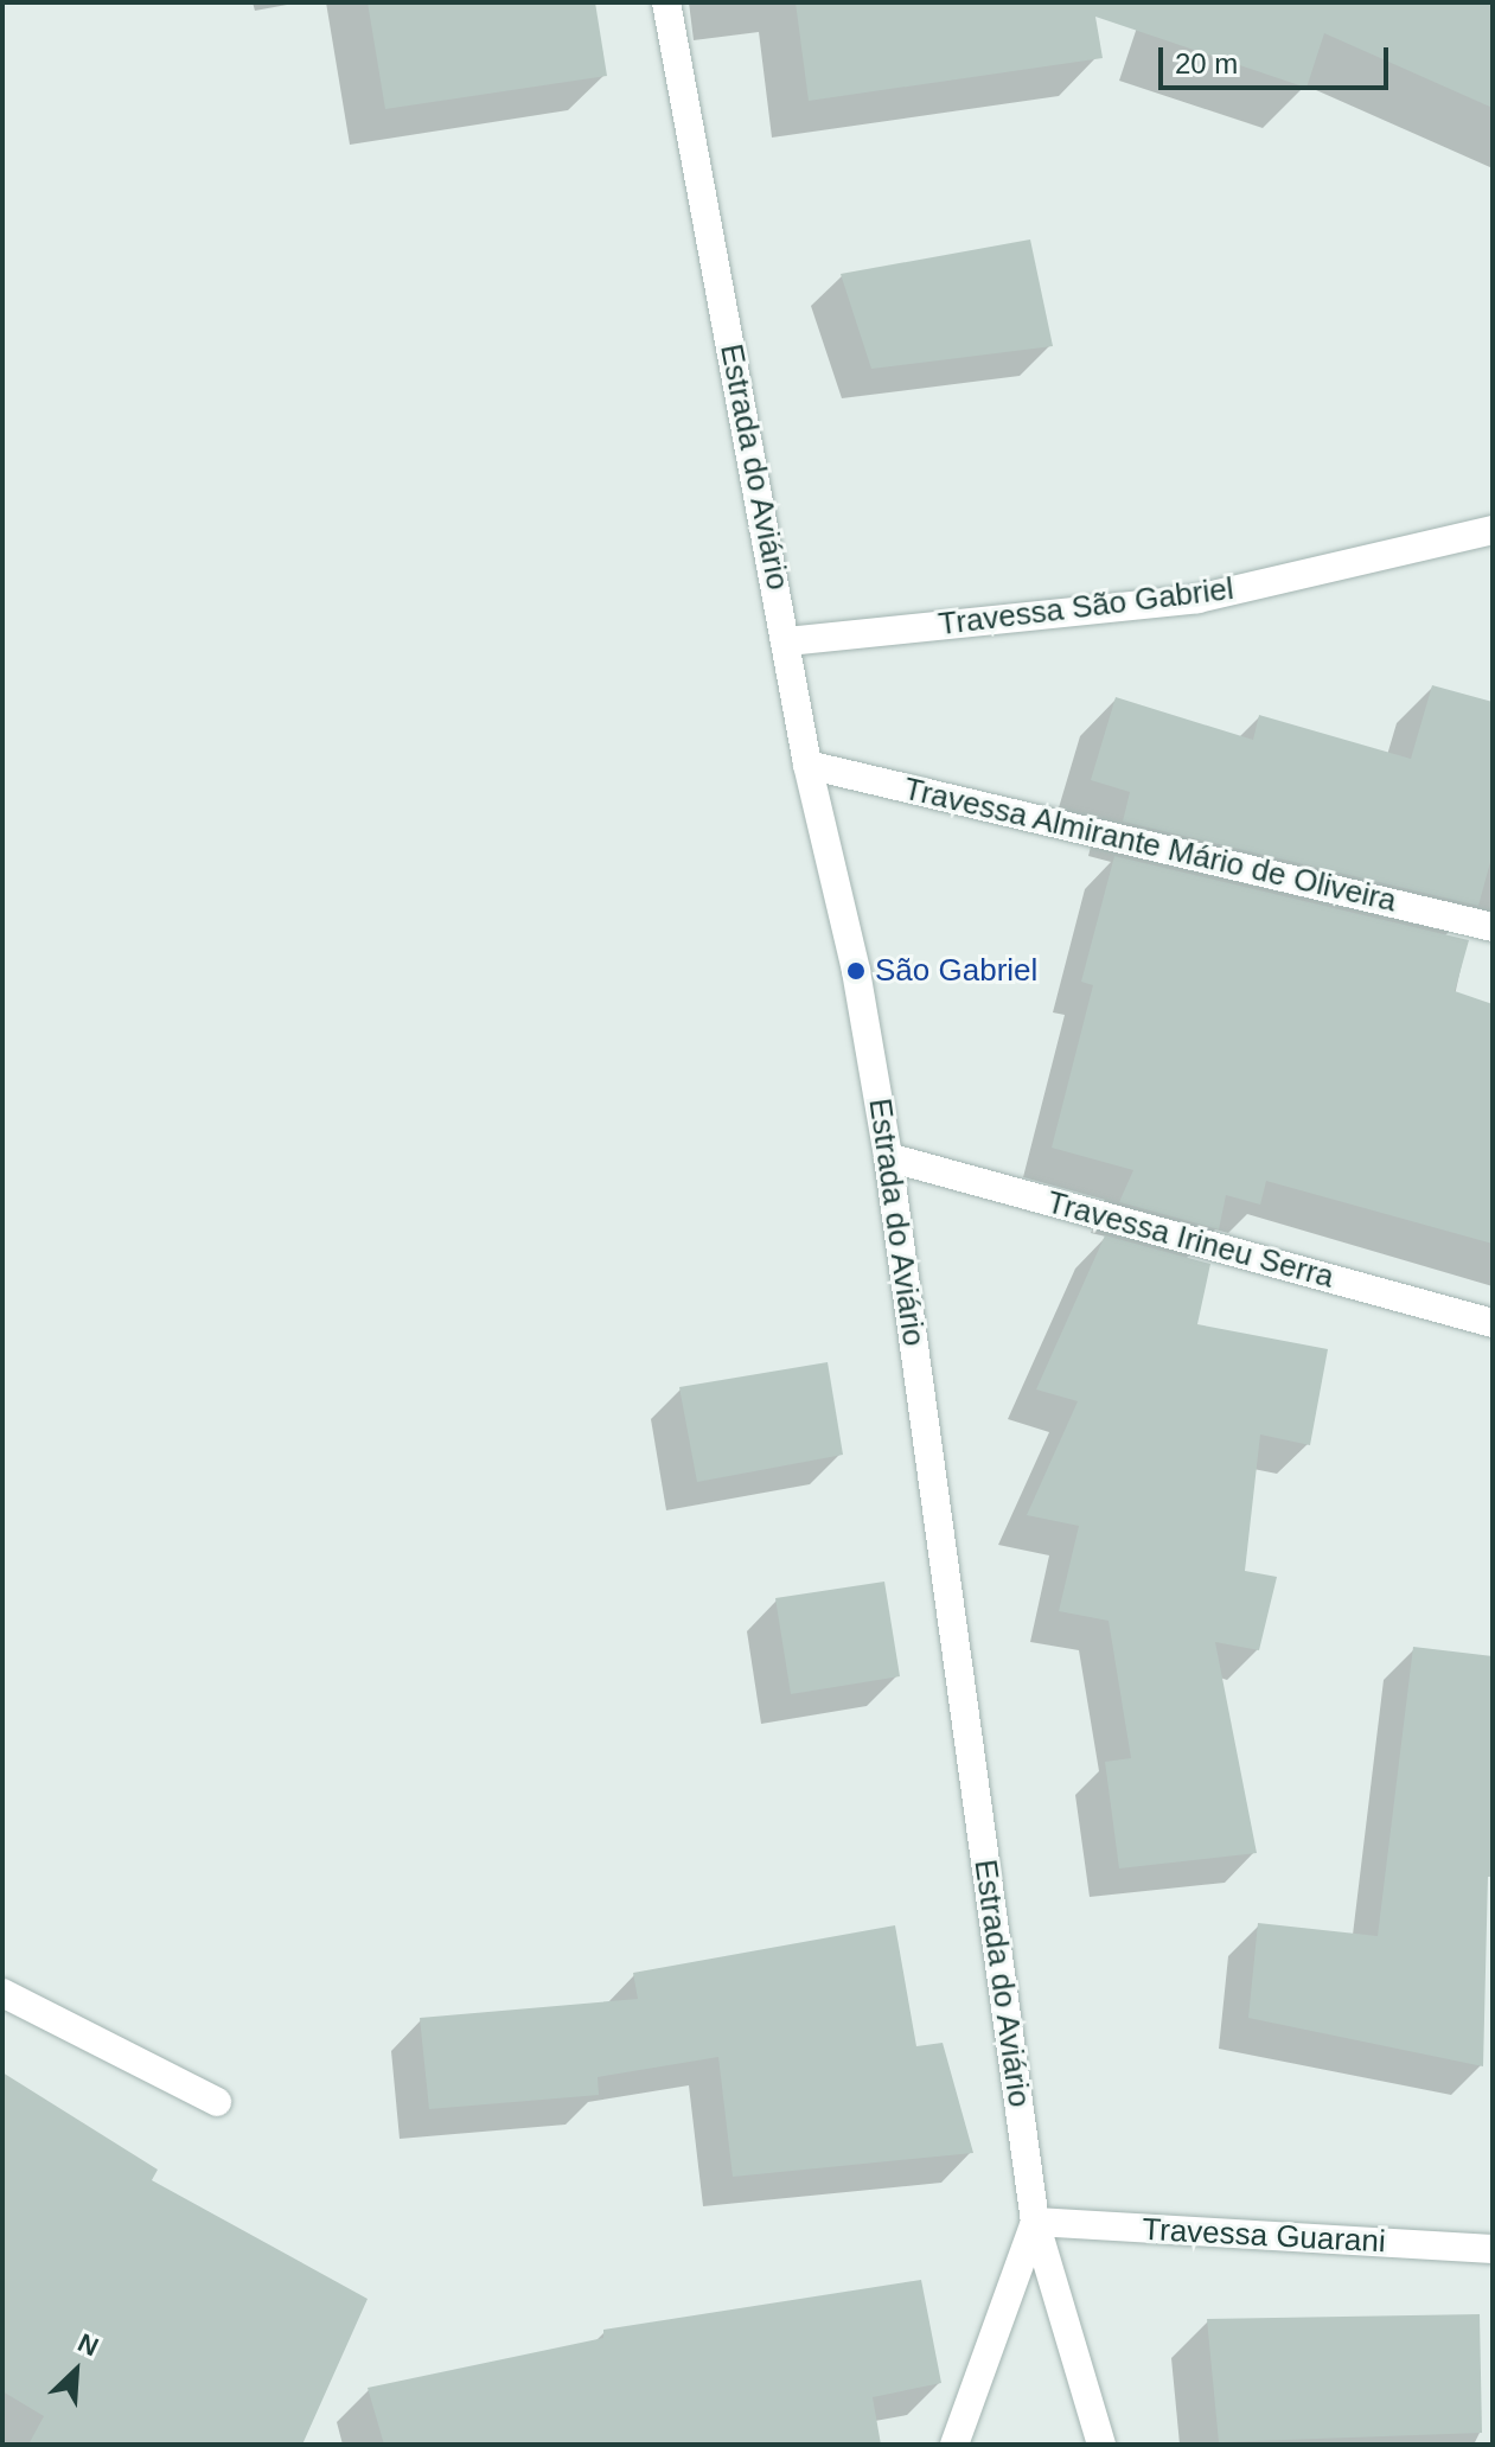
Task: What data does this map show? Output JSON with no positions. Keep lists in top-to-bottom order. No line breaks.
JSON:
{"streets":{"street":["Estrada do Aviário","Travessa São Gabriel","Travessa Almirante Mário de Oliveira","Travessa Irineu Serra","Travessa Guarani"]},"crossings":[["Estrada do Aviário","Travessa São Gabriel"],["Estrada do Aviário","Travessa Almirante Mário de Oliveira"],["Estrada do Aviário","Travessa Irineu Serra"],["Estrada do Aviário","Travessa Guarani"]],"places":["São Gabriel"],"scale_bar":"20 m","north":"top right"}
